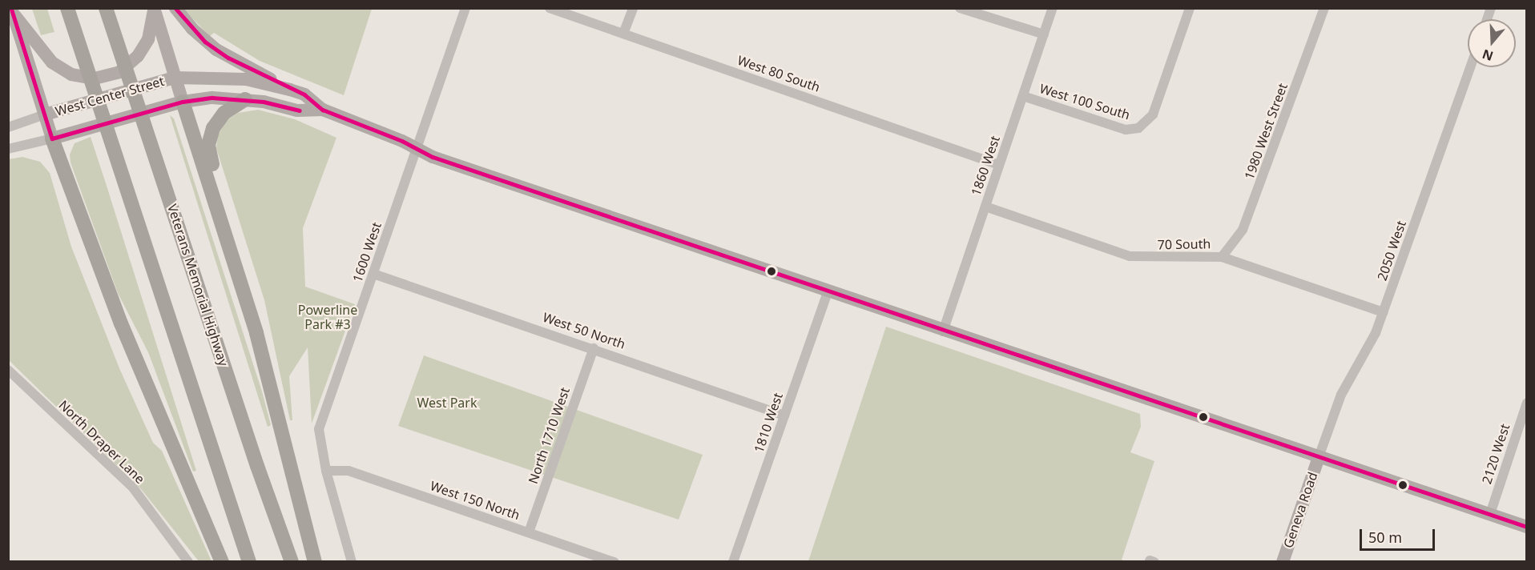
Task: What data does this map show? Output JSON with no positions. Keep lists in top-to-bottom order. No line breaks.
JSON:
{"streets":{"highway":["Veterans Memorial Highway"],"main road":["West Center Street","Geneva Road"],"street":["West 80 South","West 100 South","1980 West Street","1860 West","70 South","2050 West","1600 West","West 50 North","1810 West","North 1710 West","North Draper Lane","2120 West","West 150 North"]},"crossings":[["West 80 South","1860 West"],["West Center Street","1860 West"],["West Center Street","2050 West"],["West Center Street","1600 West"],["West Center Street","1810 West"],["West Center Street","2120 West"],["West Center Street","Geneva Road"],["West 100 South","1860 West"],["1980 West Street","70 South"],["1860 West","70 South"],["70 South","2050 West"],["2050 West","Geneva Road"],["1600 West","West 50 North"],["1600 West","West 150 North"],["West 50 North","1810 West"],["West 50 North","North 1710 West"],["North 1710 West","West 150 North"]],"parks":["Powerline Park #3","West Park"],"scale_bar":"50 m","north":"bottom"}
